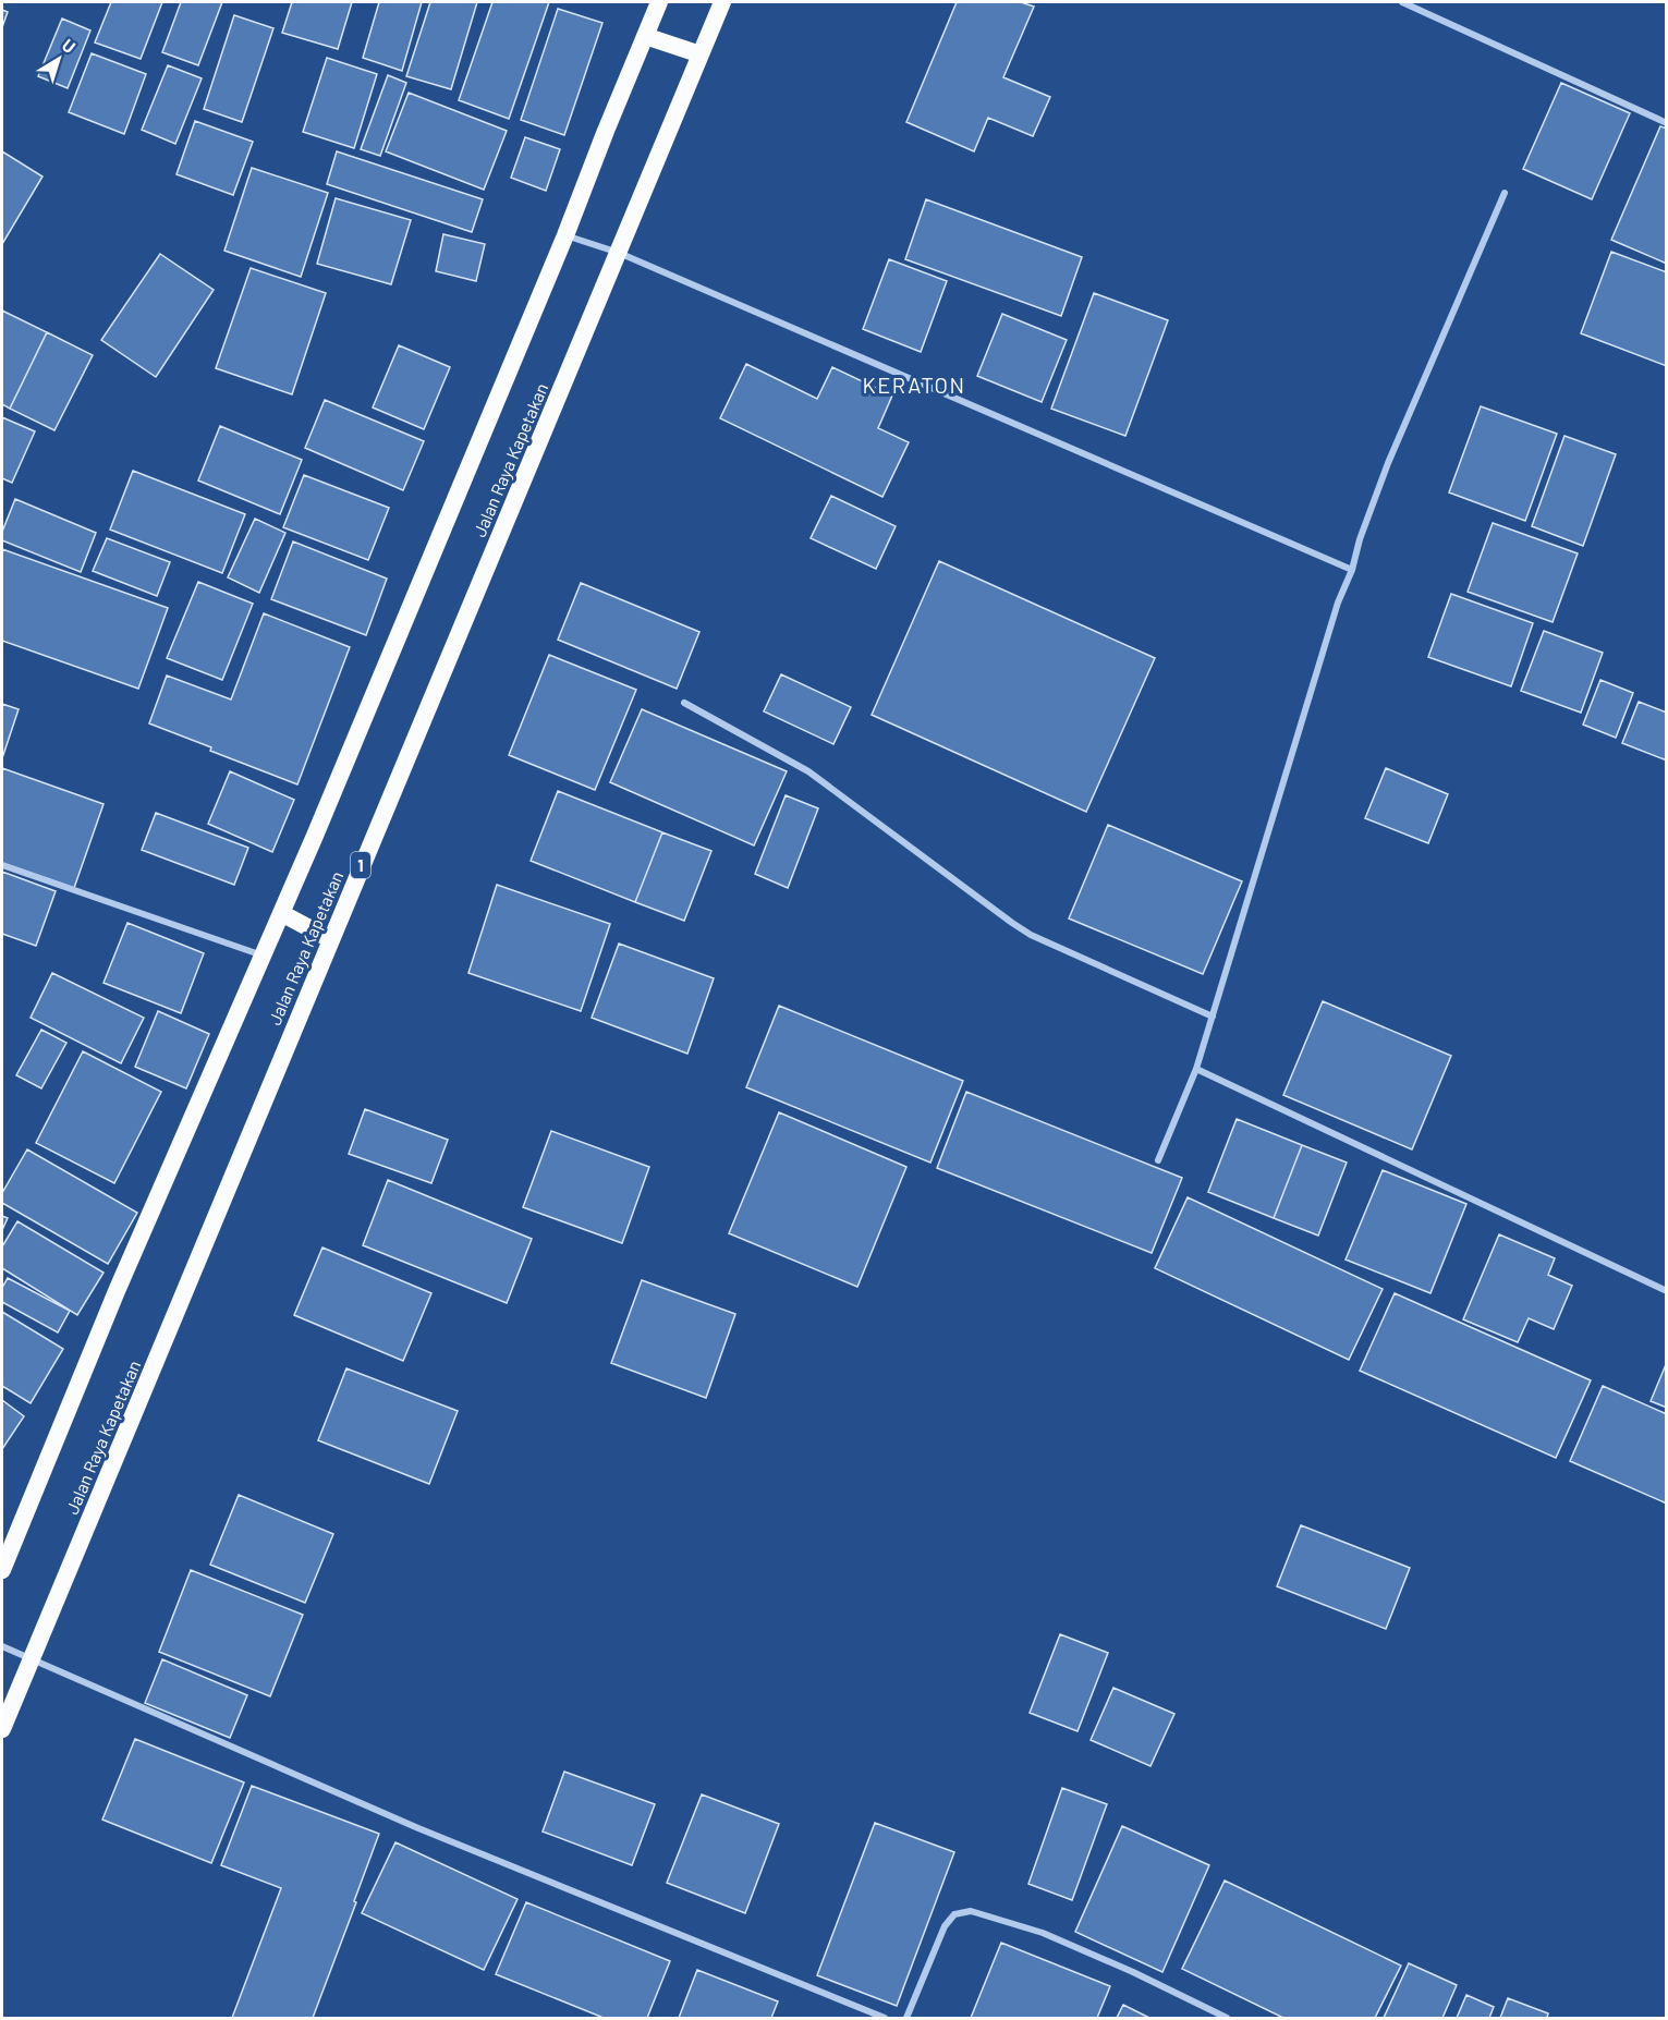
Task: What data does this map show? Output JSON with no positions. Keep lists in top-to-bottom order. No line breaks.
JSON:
{"streets":{"highway":["Jalan Raya Kapetakan","1"]},"districts":["KERATON"],"north":"top right"}
